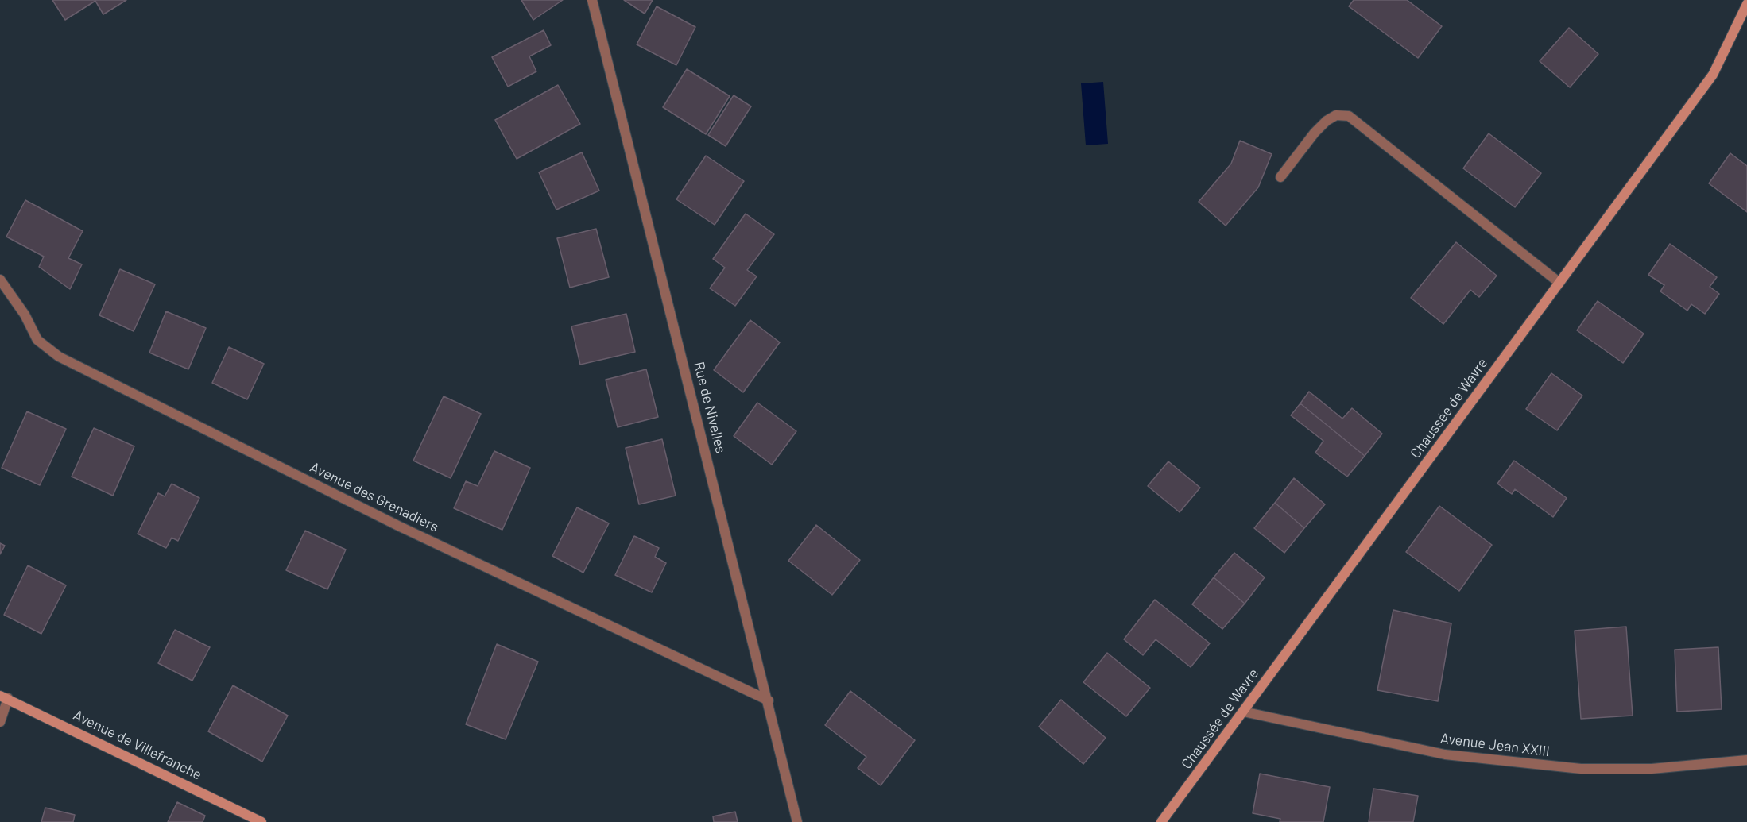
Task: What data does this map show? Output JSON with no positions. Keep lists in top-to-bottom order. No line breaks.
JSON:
{"streets":{"street":["Rue de Nivelles","Chaussée de Wavre","Avenue des Grenadiers","Avenue de Villefranche","Avenue Jean XXIII"]},"crossings":[["Rue de Nivelles","Avenue des Grenadiers"],["Chaussée de Wavre","Avenue Jean XXIII"]]}
